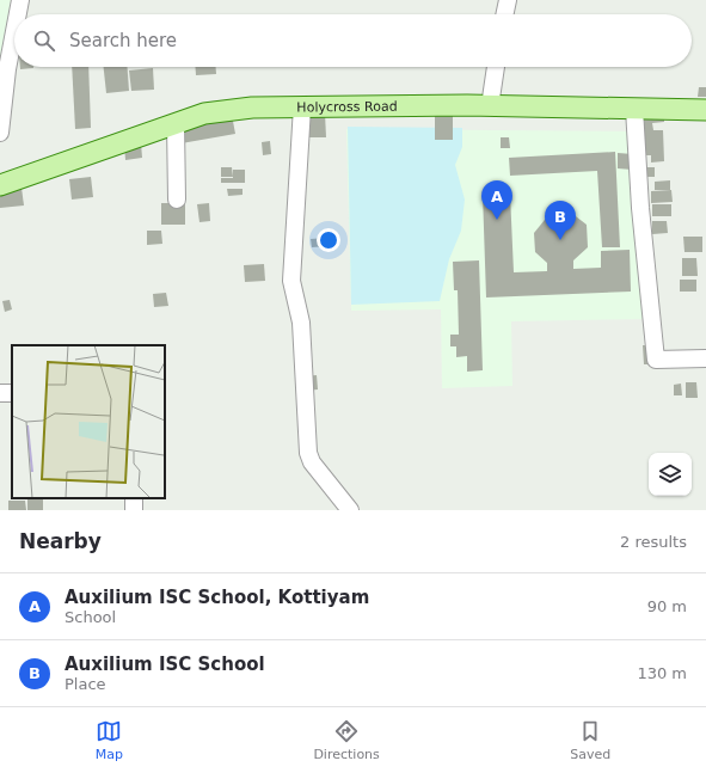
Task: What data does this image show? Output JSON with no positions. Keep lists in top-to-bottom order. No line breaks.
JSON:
{"streets":{"main road":["Holycross Road"]},"page":{"search":"Search here","pins":["A","B"],"heading":["Nearby","2 results"],"list":[{"mark":"A","name":"Auxilium ISC School, Kottiyam","note":"School","value":"90 m"},{"mark":"B","name":"Auxilium ISC School","note":"Place","value":"130 m"}],"nav":["Map","Directions","Saved"]}}
